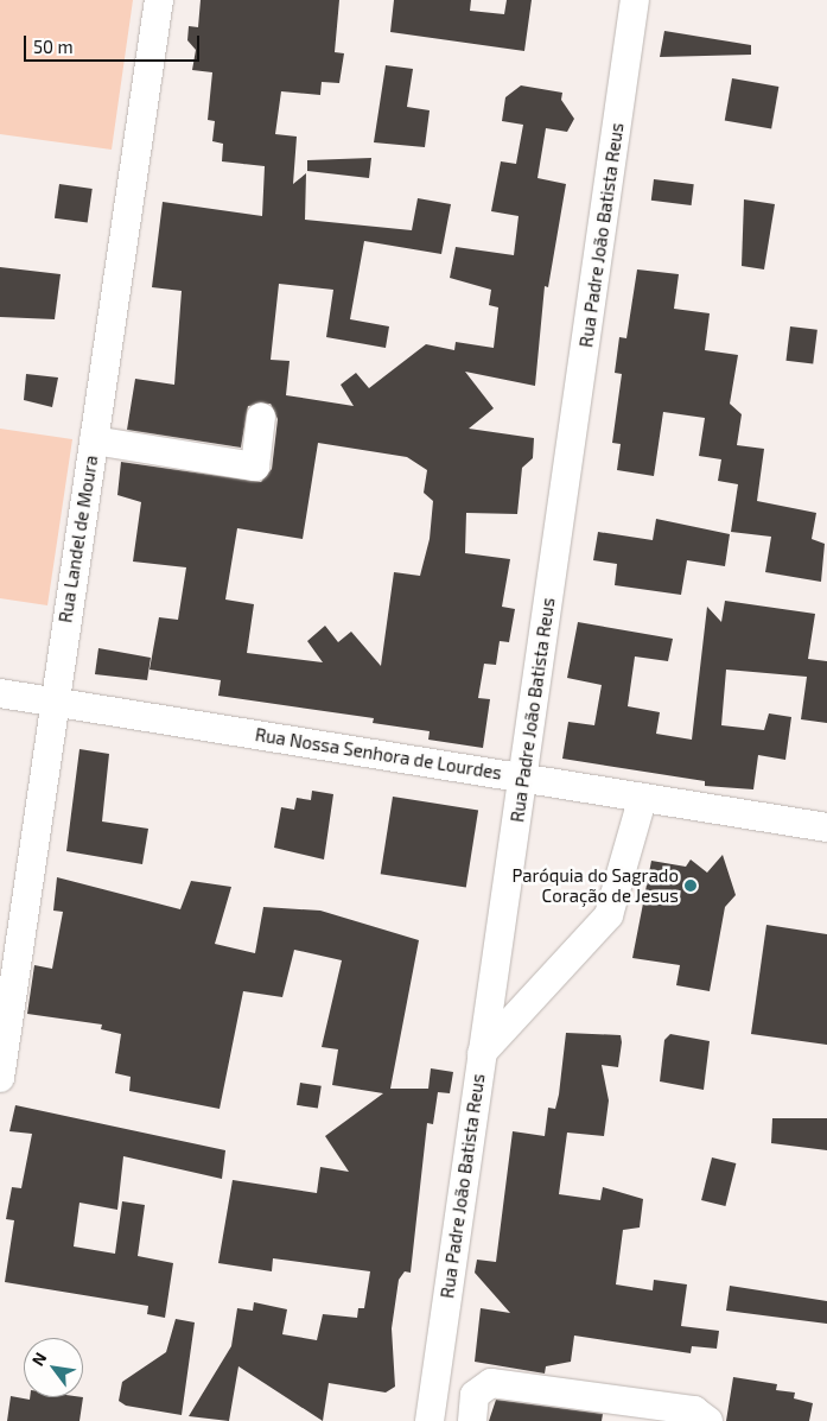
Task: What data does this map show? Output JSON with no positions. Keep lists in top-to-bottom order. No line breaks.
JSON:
{"streets":{"street":["Rua Padre João Batista Reus","Rua Landel de Moura","Rua Nossa Senhora de Lourdes"]},"crossings":[["Rua Padre João Batista Reus","Rua Nossa Senhora de Lourdes"],["Rua Landel de Moura","Rua Nossa Senhora de Lourdes"]],"places":["Paróquia do Sagrado Coração de Jesus"],"scale_bar":"50 m","north":"top left"}
